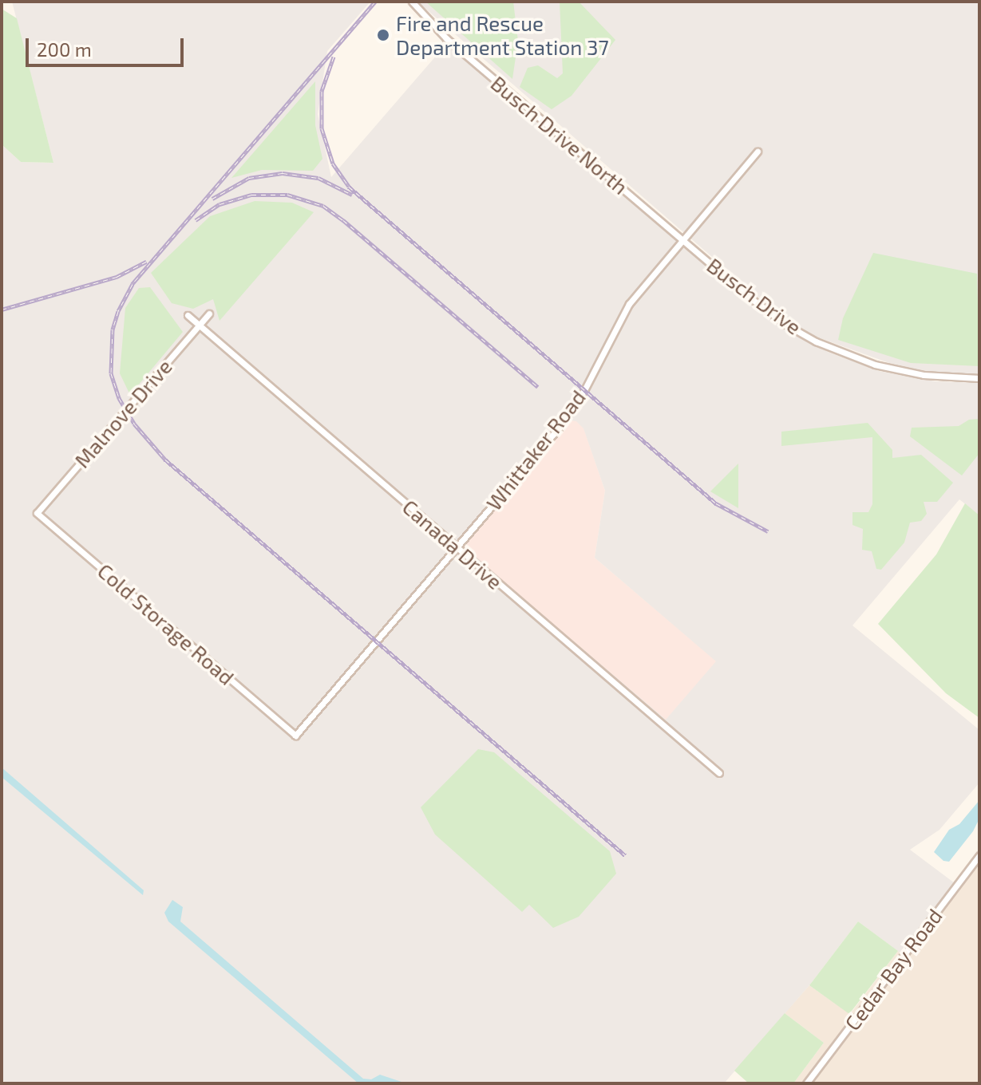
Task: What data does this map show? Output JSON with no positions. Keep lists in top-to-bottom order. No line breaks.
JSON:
{"streets":{"street":["Busch Drive North","Busch Drive","Malnove Drive","Whittaker Road","Canada Drive","Cold Storage Road","Cedar Bay Road"]},"crossings":[["Busch Drive North","Busch Drive"],["Busch Drive North","Whittaker Road"],["Busch Drive","Whittaker Road"],["Malnove Drive","Canada Drive"],["Malnove Drive","Cold Storage Road"],["Whittaker Road","Canada Drive"],["Whittaker Road","Cold Storage Road"]],"places":["Fire and Rescue Department Station 37"],"scale_bar":"200 m"}
